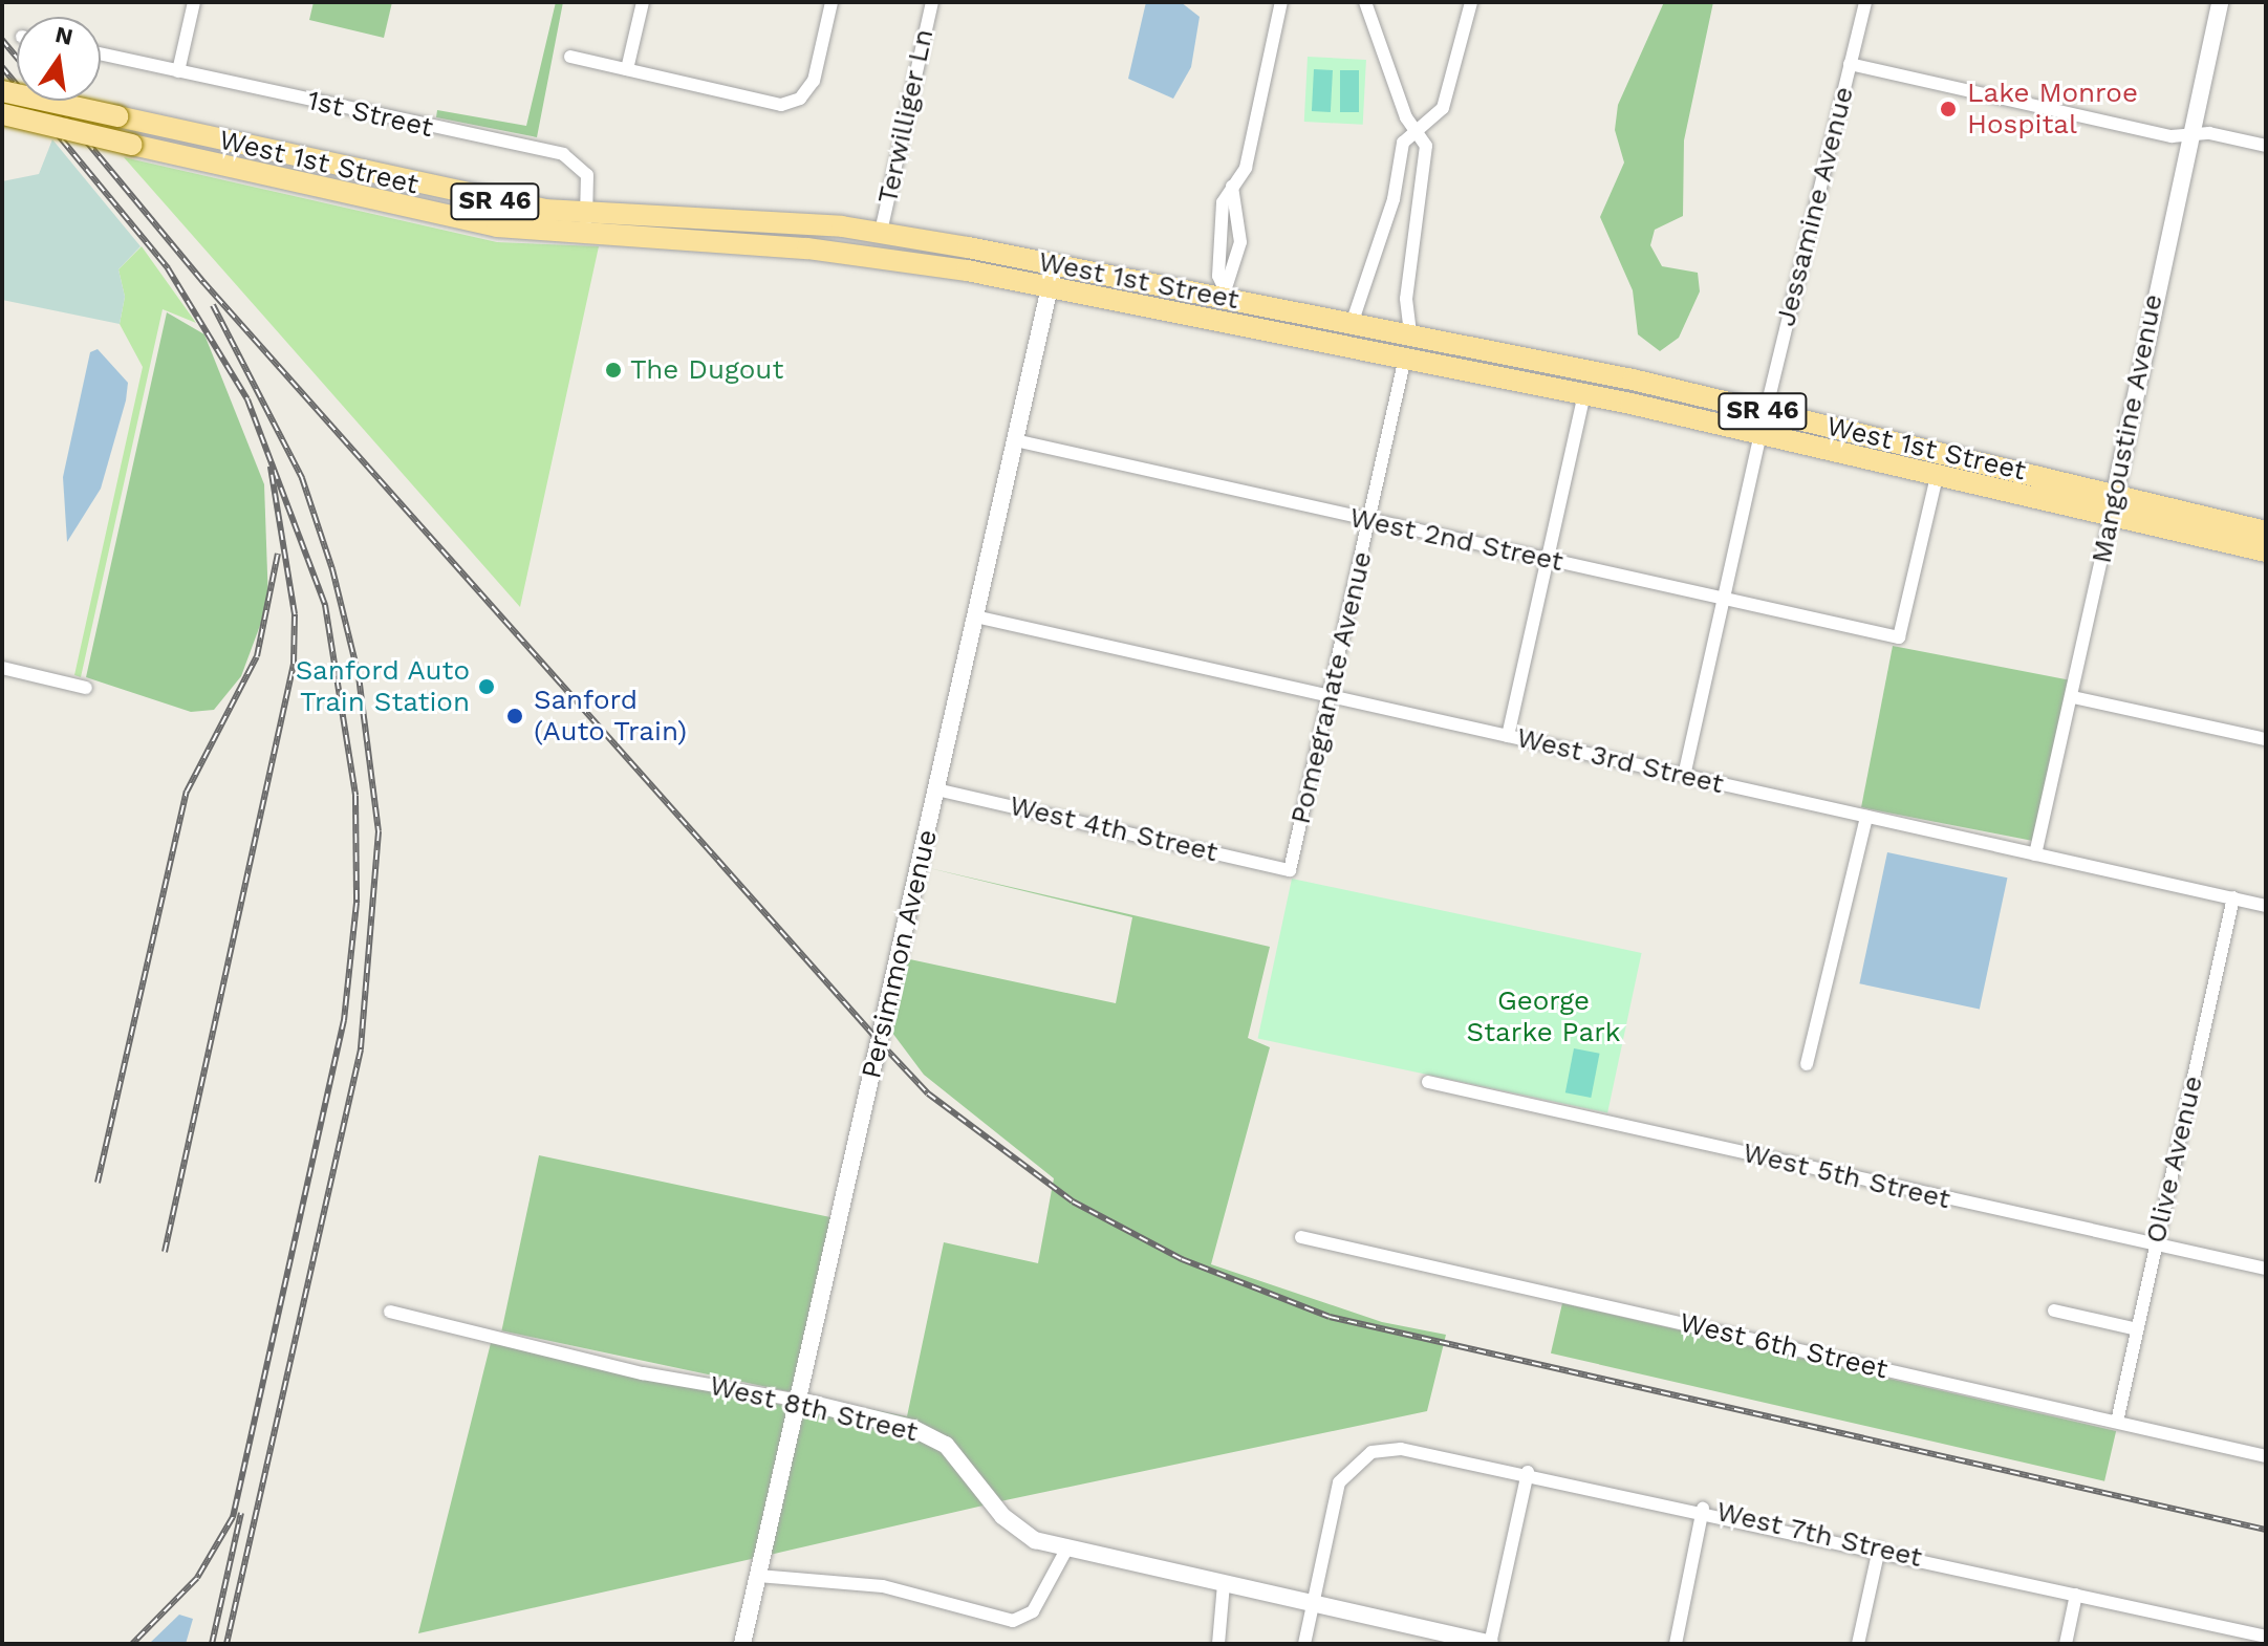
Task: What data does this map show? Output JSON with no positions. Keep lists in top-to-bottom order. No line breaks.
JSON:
{"streets":{"main road":["West 1st Street","SR 46"],"street":["1st Street","Terwilliger Ln","Jessamine Avenue","Mangoustine Avenue","West 2nd Street","Pomegranate Avenue","West 3rd Street","West 4th Street","Persimmon Avenue","Olive Avenue","West 5th Street","West 6th Street","West 8th Street","West 7th Street"]},"crossings":[["1st Street","West 1st Street"],["Terwilliger Ln","West 1st Street"],["West 1st Street","Jessamine Avenue"],["West 1st Street","Mangoustine Avenue"],["West 1st Street","West 2nd Street"],["West 1st Street","Pomegranate Avenue"],["West 1st Street","Persimmon Avenue"],["Mangoustine Avenue","West 3rd Street"],["West 2nd Street","Pomegranate Avenue"],["West 2nd Street","Persimmon Avenue"],["Pomegranate Avenue","West 3rd Street"],["Pomegranate Avenue","West 4th Street"],["West 3rd Street","Persimmon Avenue"],["West 3rd Street","Olive Avenue"],["West 4th Street","Persimmon Avenue"],["Persimmon Avenue","West 8th Street"],["Olive Avenue","West 5th Street"],["Olive Avenue","West 6th Street"],["West 8th Street","West 7th Street"]],"parks":["George Starke Park"],"places":["Lake Monroe Hospital","The Dugout","Sanford Auto Train Station","Sanford (Auto Train)"],"north":"top"}
